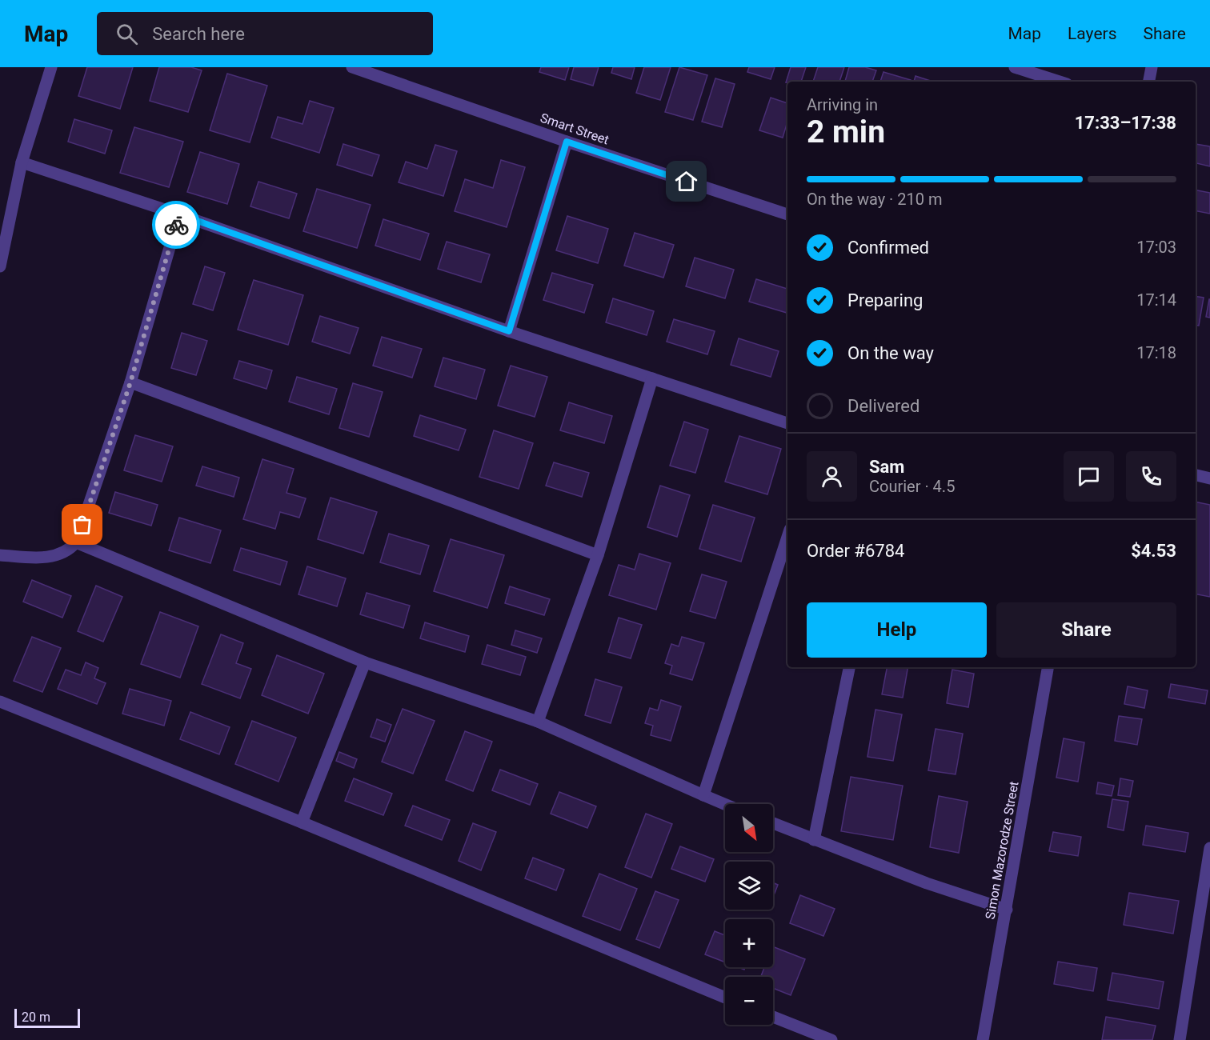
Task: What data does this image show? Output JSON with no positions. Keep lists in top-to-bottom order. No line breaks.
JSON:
{"streets":{"street":["Smart Street","Simon Mazorodze Street"]},"scale_bar":"20 m","north":"bottom right","page":{"header":"Map","search":"Search here","nav":["Map","Layers","Share"],"heading":["2 min","Arriving in","17:33–17:38"],"panel":["Sam","Courier · 4.5","Order #6784","$4.53"],"bar":"On the way · 210 m","list":[["Confirmed","17:03"],["Preparing","17:14"],["On the way","17:18"],"Delivered"],"buttons":["Help","Share"],"map_buttons":["+","−"],"scale":"20 m"}}
